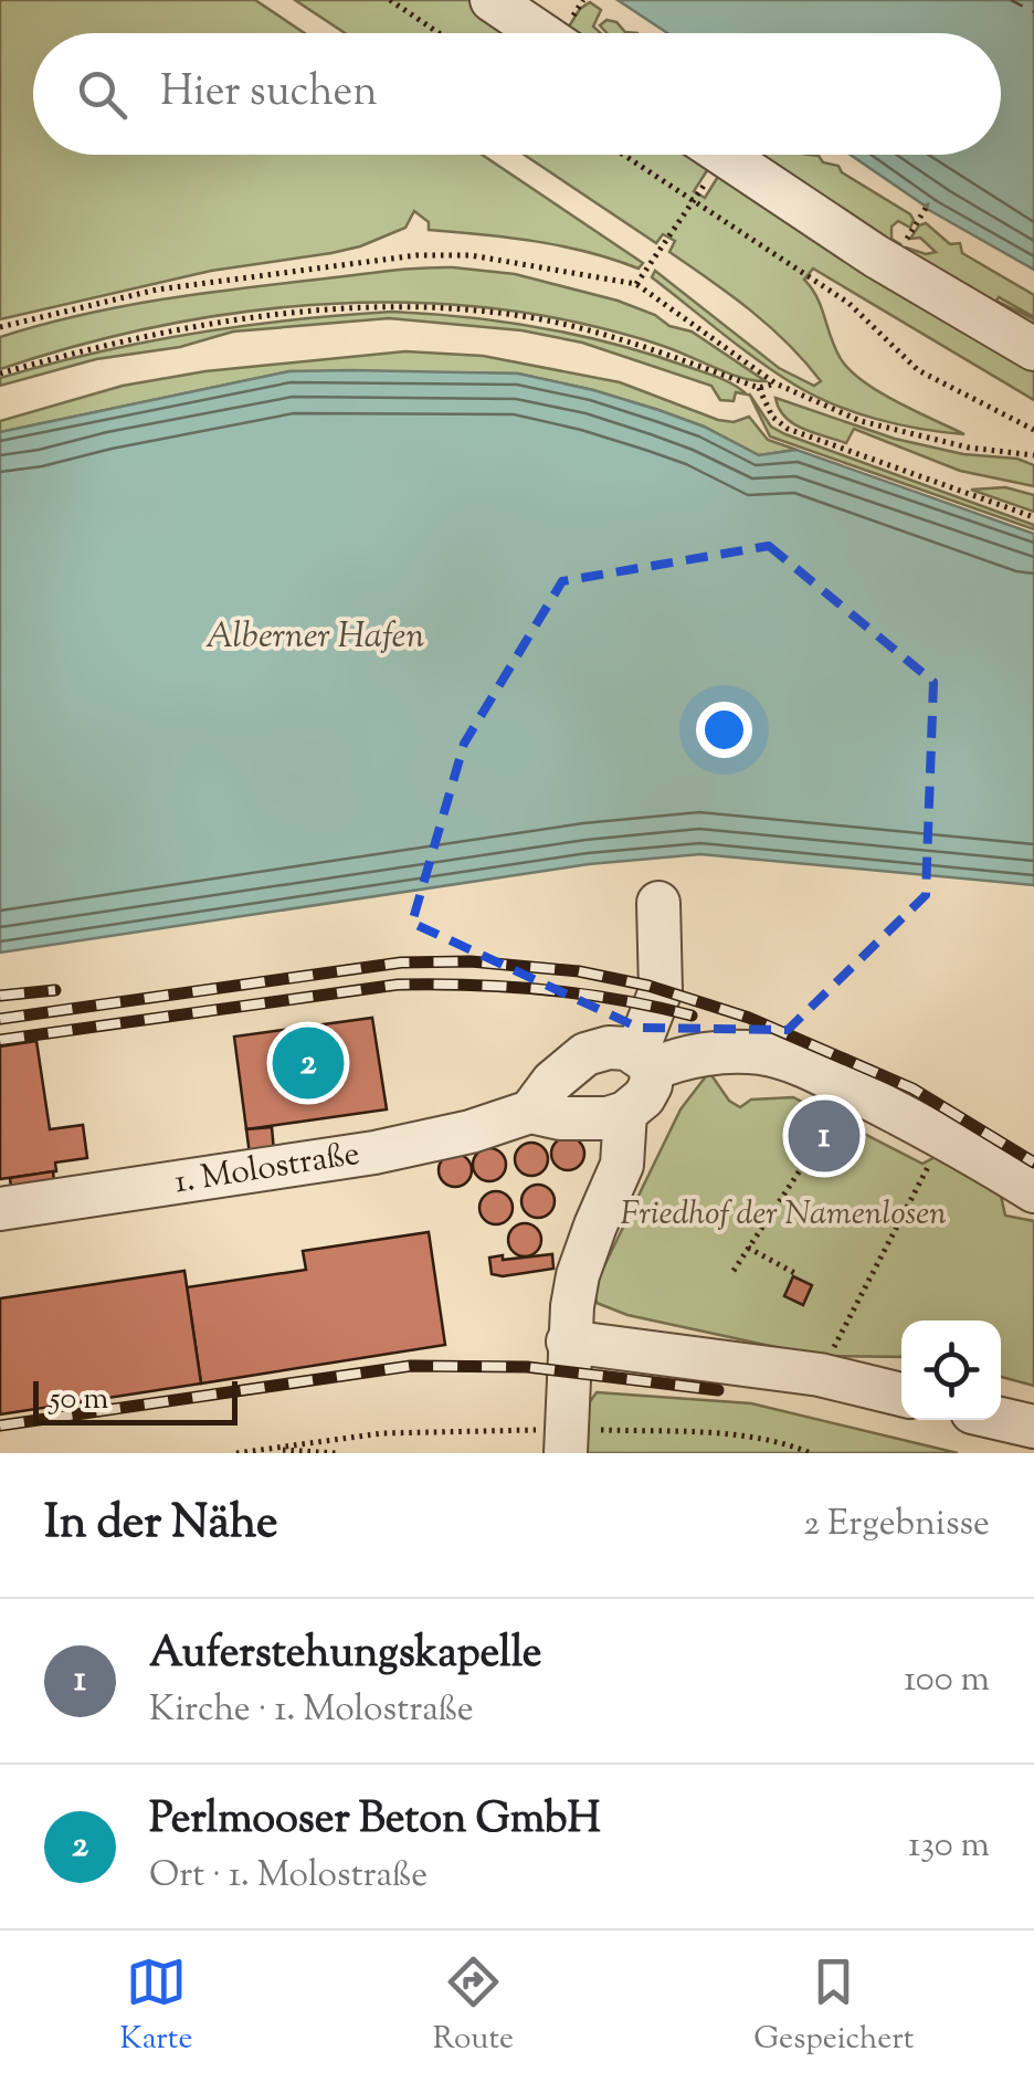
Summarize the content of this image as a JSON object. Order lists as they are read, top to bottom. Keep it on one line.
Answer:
{"streets":{"street":["1. Molostraße"]},"water":["Alberner Hafen"],"parks":["Friedhof der Namenlosen"],"scale_bar":"50 m","page":{"search":"Hier suchen","pins":["2","1"],"scale":"50 m","heading":["In der Nähe","2 Ergebnisse"],"list":[{"mark":"1","name":"Auferstehungskapelle","note":"Kirche · 1. Molostraße","value":"100 m"},{"mark":"2","name":"Perlmooser Beton GmbH","note":"Ort · 1. Molostraße","value":"130 m"}],"nav":["Karte","Route","Gespeichert"]}}
